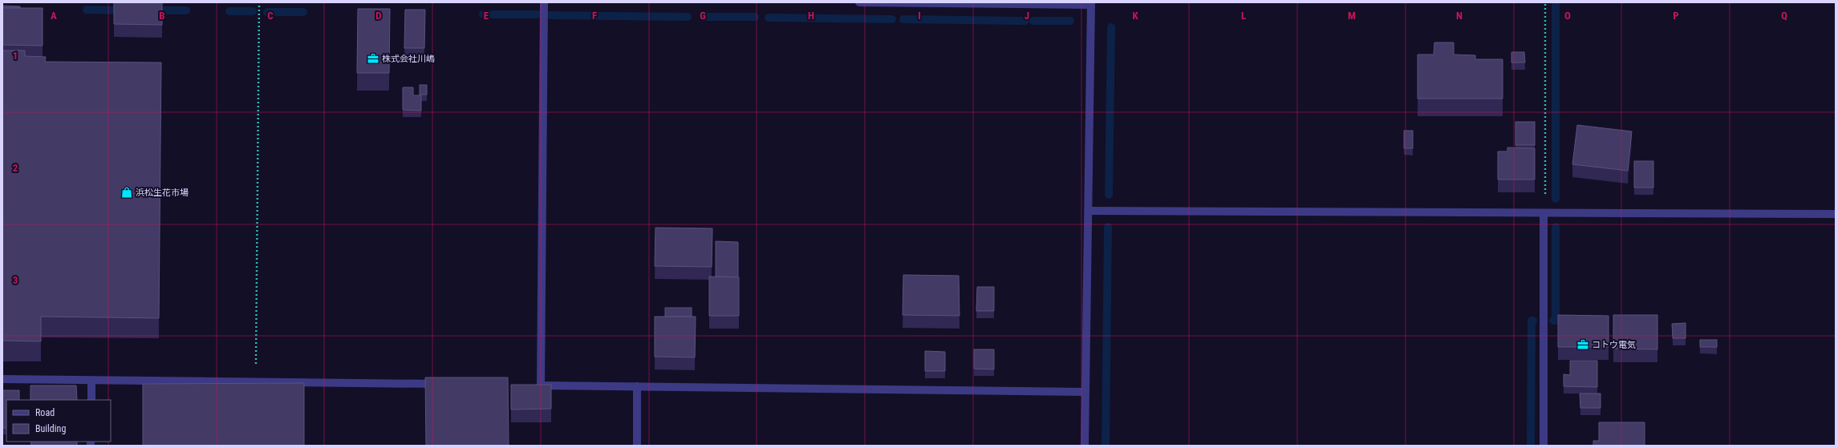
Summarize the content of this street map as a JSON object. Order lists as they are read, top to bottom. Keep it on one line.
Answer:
{"places":{"office":["株式会社川嶋","コトウ電気"],"shop":["浜松生花市場"]},"legend":["Road","Building"],"grid":{"columns":["A","B","C","D","E","F","G","H","I","J","K","L","M","N","O","P","Q"],"rows":["1","2","3"]}}
